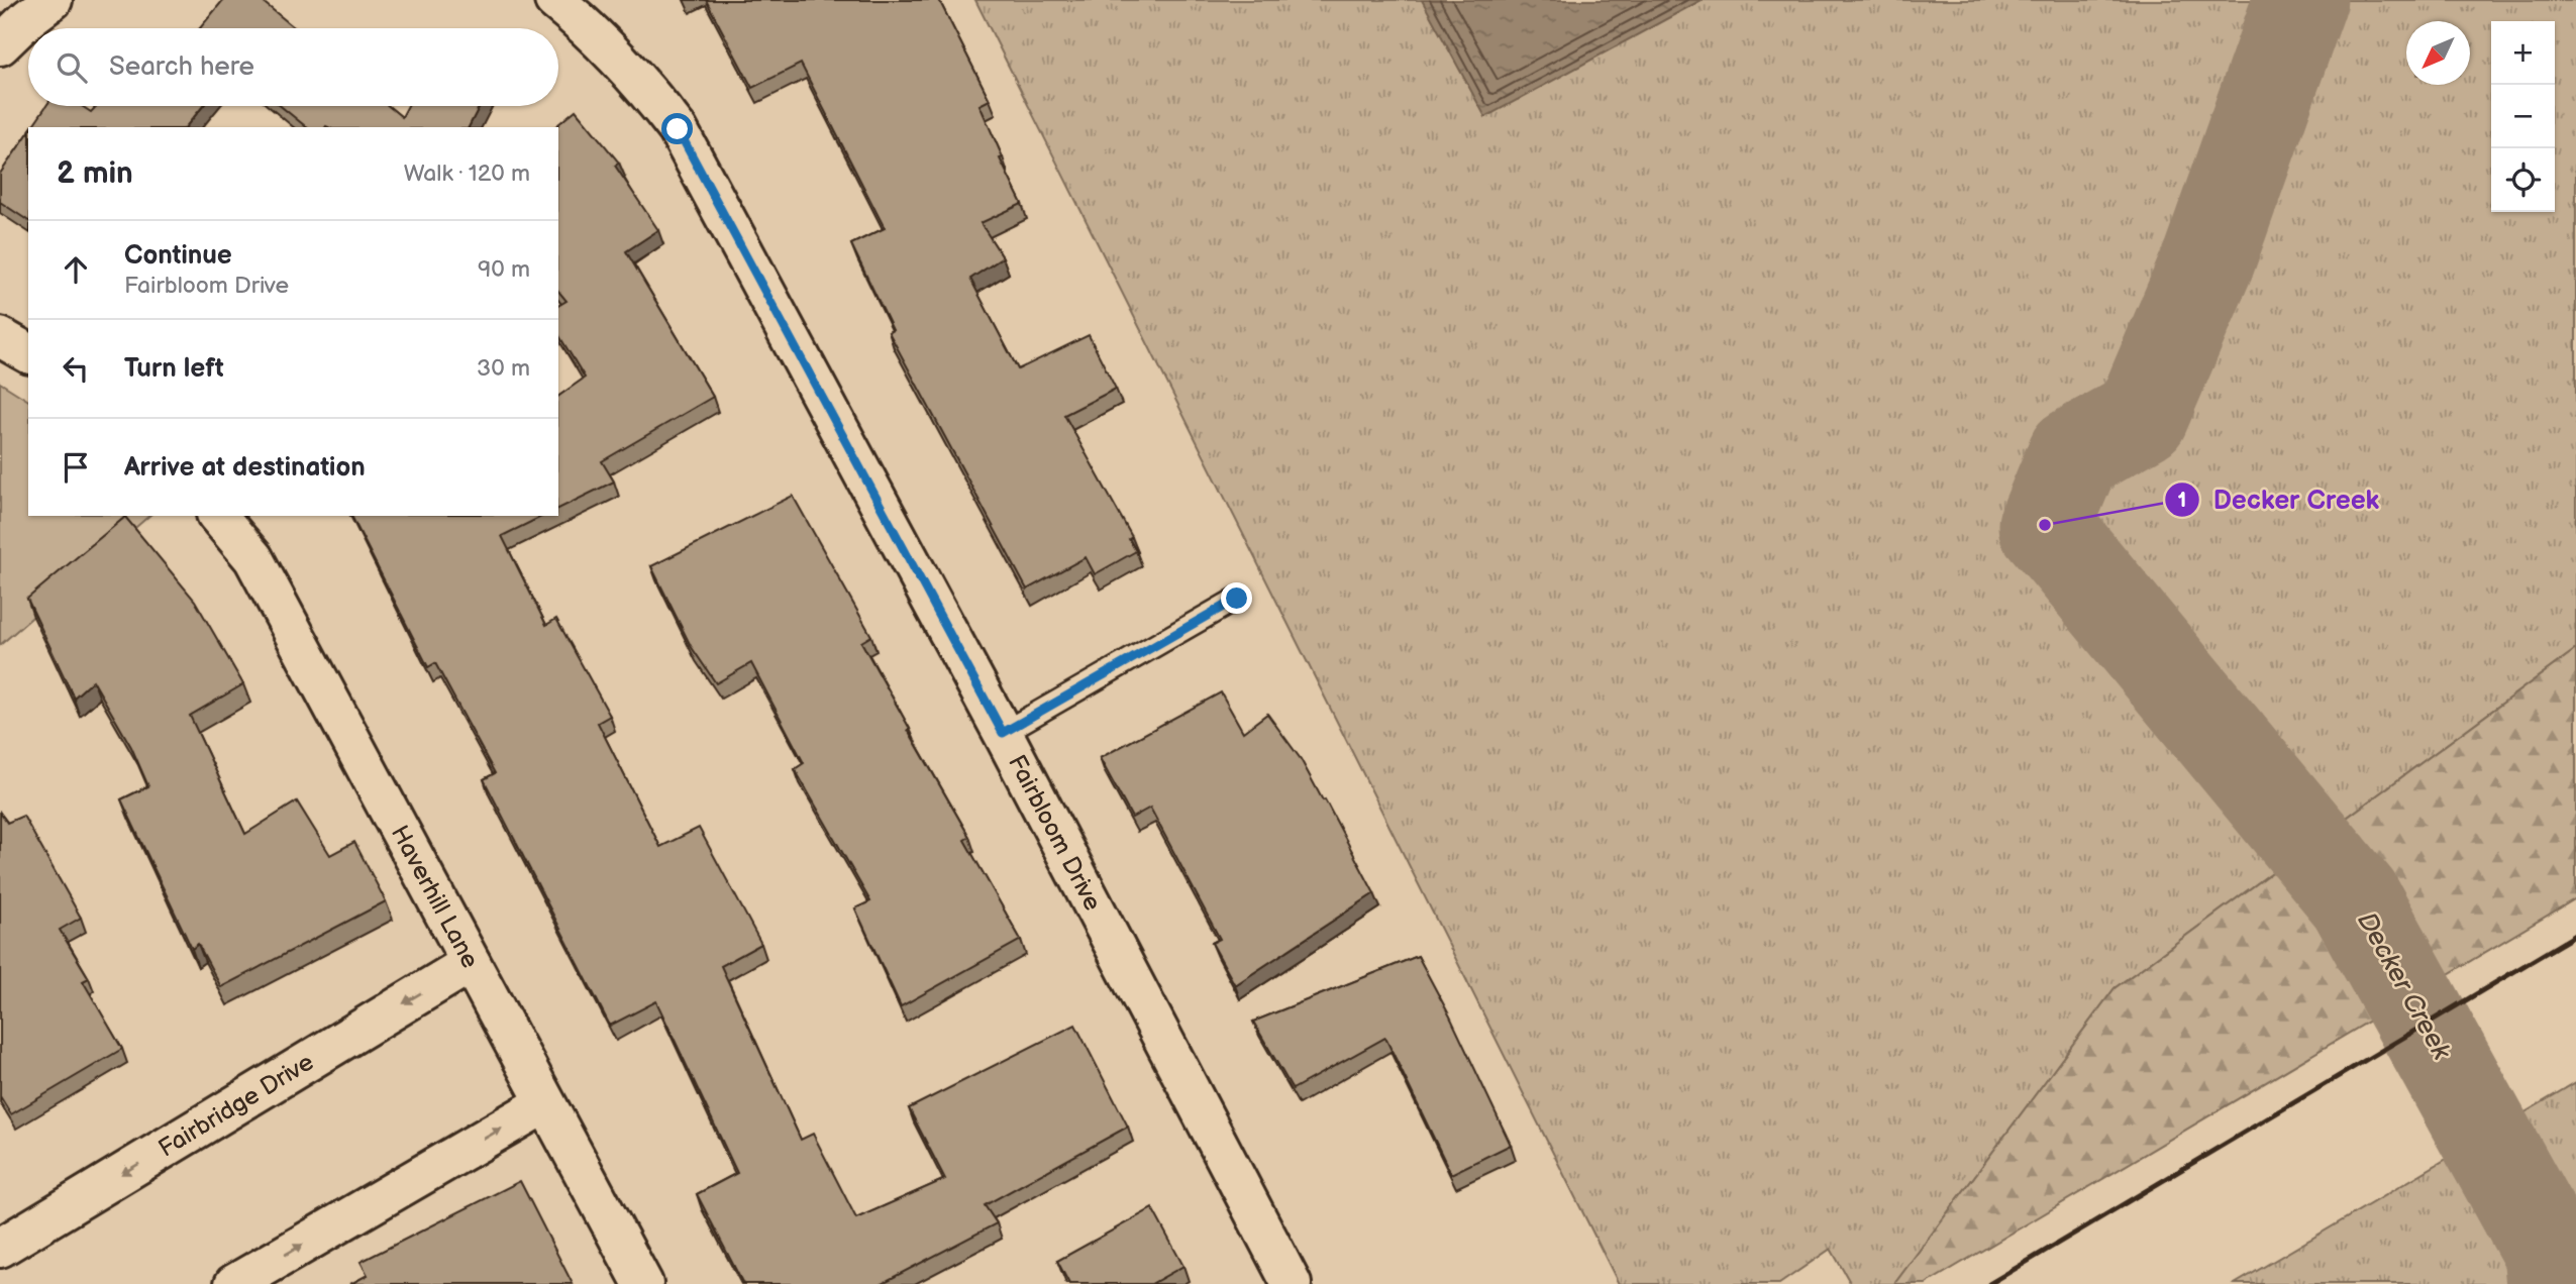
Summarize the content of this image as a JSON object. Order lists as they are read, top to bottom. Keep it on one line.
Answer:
{"streets":{"street":["Fairbloom Drive","Haverhill Lane","Fairbridge Drive"]},"crossings":[["Haverhill Lane","Fairbridge Drive"]],"water":["Decker Creek"],"places":["Decker Creek"],"north":"bottom left","page":{"map_buttons":["+","−"],"search":"Search here","heading":["2 min","Walk · 120 m"],"list":[["Continue","Fairbloom Drive","90 m"],["Turn left","30 m"],"Arrive at destination"]}}
